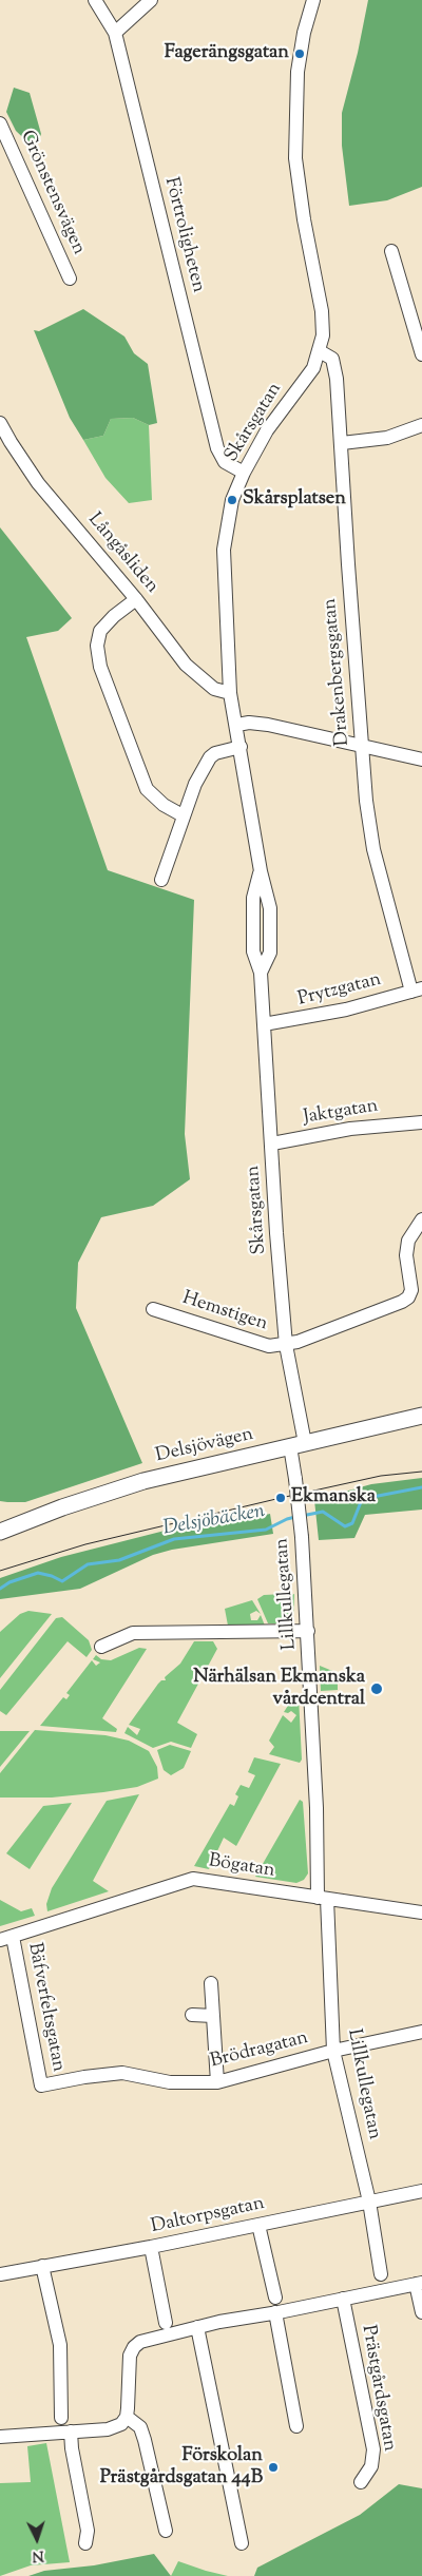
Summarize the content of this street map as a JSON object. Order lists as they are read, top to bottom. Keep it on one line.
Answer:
{"streets":{"street":["Grönstensvägen","Förtroligheten","Skårsgatan","Långåsliden","Drakenbergsgatan","Prytzgatan","Jaktgatan","Hemstigen","Delsjövägen","Lillkullegatan","Bögatan","Bäfverfeltsgatan","Brödragatan","Daltorpsgatan","Prästgårdsgatan"]},"crossings":[["Förtroligheten","Skårsgatan"],["Skårsgatan","Långåsliden"],["Skårsgatan","Drakenbergsgatan"],["Skårsgatan","Prytzgatan"],["Skårsgatan","Jaktgatan"],["Skårsgatan","Hemstigen"],["Skårsgatan","Delsjövägen"],["Skårsgatan","Lillkullegatan"],["Drakenbergsgatan","Prytzgatan"],["Delsjövägen","Lillkullegatan"],["Lillkullegatan","Bögatan"],["Lillkullegatan","Brödragatan"],["Lillkullegatan","Daltorpsgatan"],["Bögatan","Bäfverfeltsgatan"],["Bäfverfeltsgatan","Brödragatan"]],"water":["Delsjöbäcken"],"places":["Fagerängsgatan","Skårsplatsen","Ekmanska","Närhälsan Ekmanska vårdcentral","Förskolan Prästgårdsgatan 44B"],"north":"bottom"}
